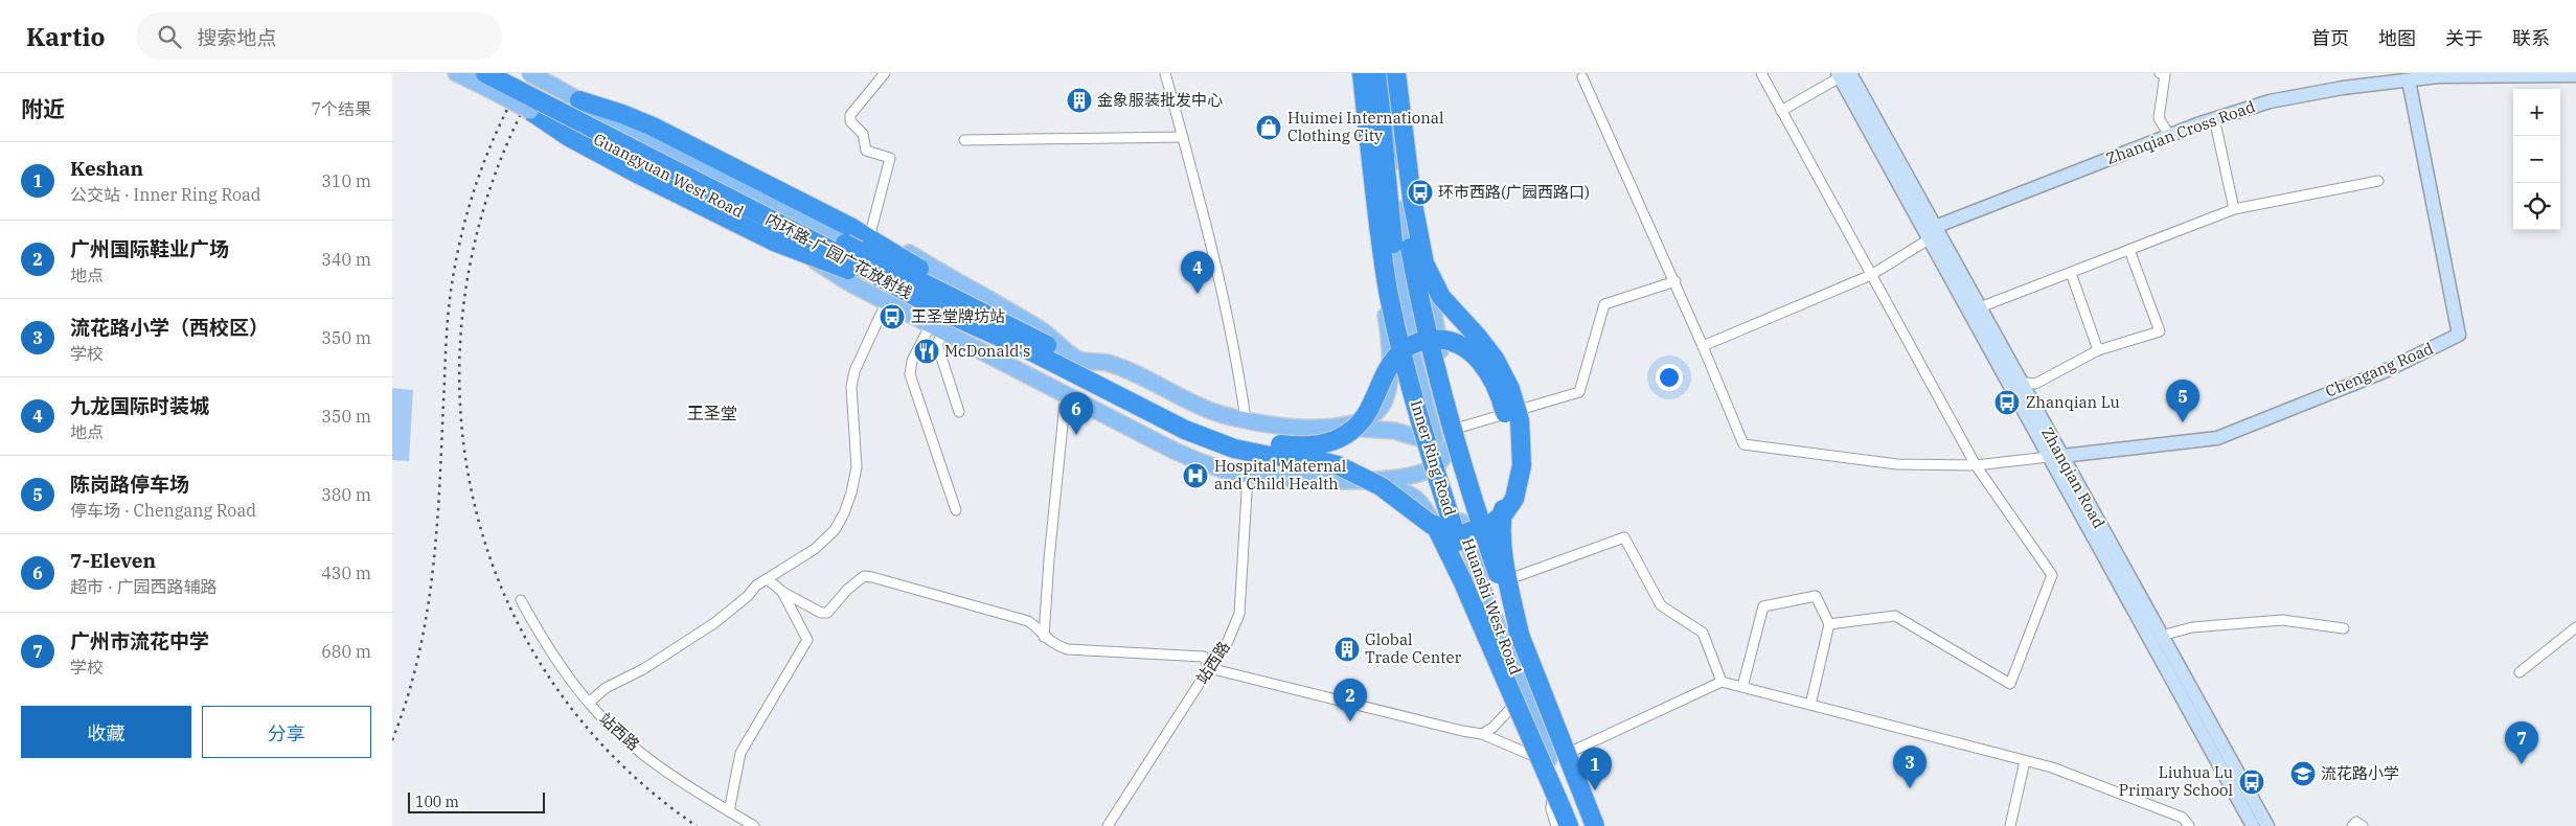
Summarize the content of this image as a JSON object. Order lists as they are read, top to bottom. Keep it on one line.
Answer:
{"streets":{"highway":["内环路-广园广花放射线","Inner Ring Road"],"main road":["Guangyuan West Road","Huanshi West Road"],"street":["Zhanqian Cross Road","Chengang Road","Zhanqian Road","站西路"]},"crossings":[["Zhanqian Cross Road","Chengang Road"],["Zhanqian Cross Road","Zhanqian Road"],["Guangyuan West Road","内环路-广园广花放射线"],["内环路-广园广花放射线","Inner Ring Road"],["Chengang Road","Zhanqian Road"],["Inner Ring Road","Huanshi West Road"]],"districts":["王圣堂"],"places":{"building":["金象服装批发中心","Global Trade Center"],"shop":["Huimei International Clothing City"],"bus stop":["环市西路(广园西路口)","王圣堂牌坊站","Zhanqian Lu","Liuhua Lu Primary School"],"restaurant":["McDonald's"],"hospital":["Hospital Maternal and Child Health"],"school or university":["流花路小学"]},"scale_bar":"100 m","page":{"header":"Kartio","search":"搜索地点","nav":["首页","地图","关于","联系"],"heading":["附近","7个结果"],"map_buttons":["+","−"],"list":[{"mark":"1","name":"Keshan","note":"公交站 · Inner Ring Road","value":"310 m"},{"mark":"2","name":"广州国际鞋业广场","note":"地点","value":"340 m"},{"mark":"3","name":"流花路小学（西校区）","note":"学校","value":"350 m"},{"mark":"4","name":"九龙国际时装城","note":"地点","value":"350 m"},{"mark":"5","name":"陈岗路停车场","note":"停车场 · Chengang Road","value":"380 m"},{"mark":"6","name":"7-Eleven","note":"超市 · 广园西路辅路","value":"430 m"},{"mark":"7","name":"广州市流花中学","note":"学校","value":"680 m"}],"pins":["4","5","6","2","7","3","1"],"buttons":["收藏","分享"],"scale":"100 m"}}
